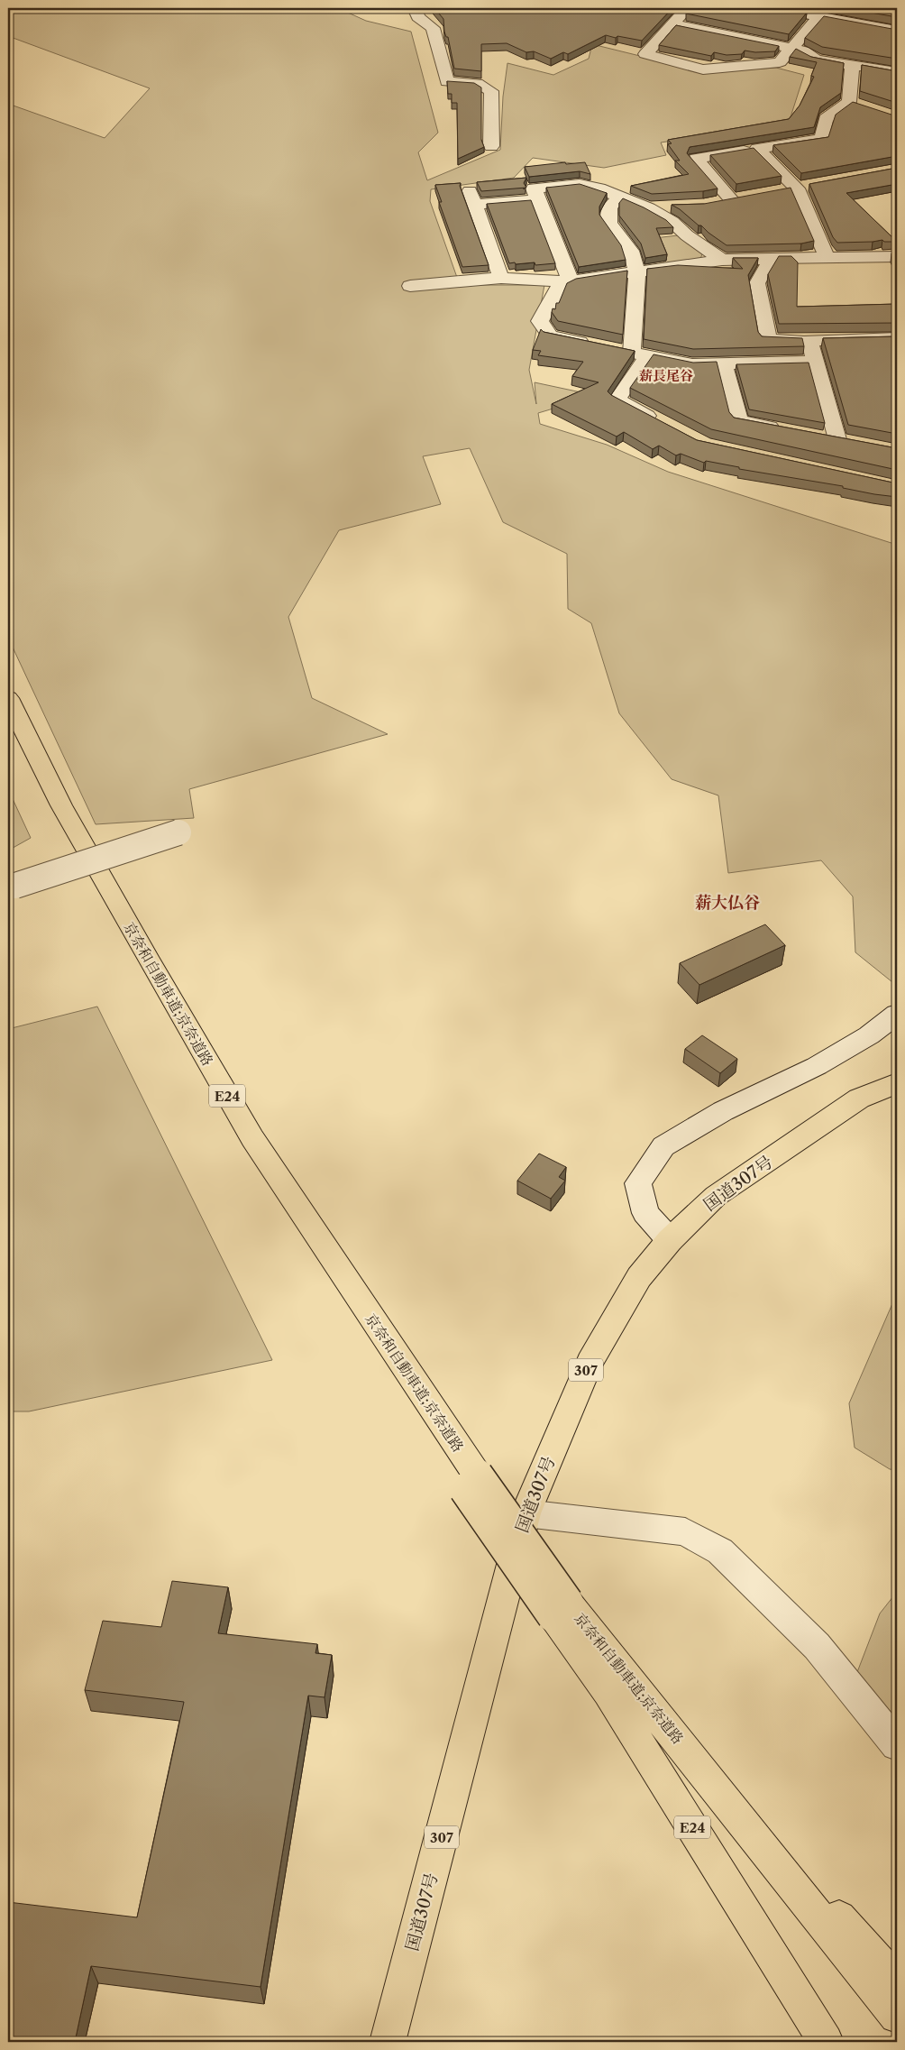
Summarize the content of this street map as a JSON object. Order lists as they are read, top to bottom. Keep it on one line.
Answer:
{"streets":{"highway":["京奈和自動車道;京奈道路","E24","国道307号","307"]},"districts":["薪長尾谷","薪大仏谷"]}
